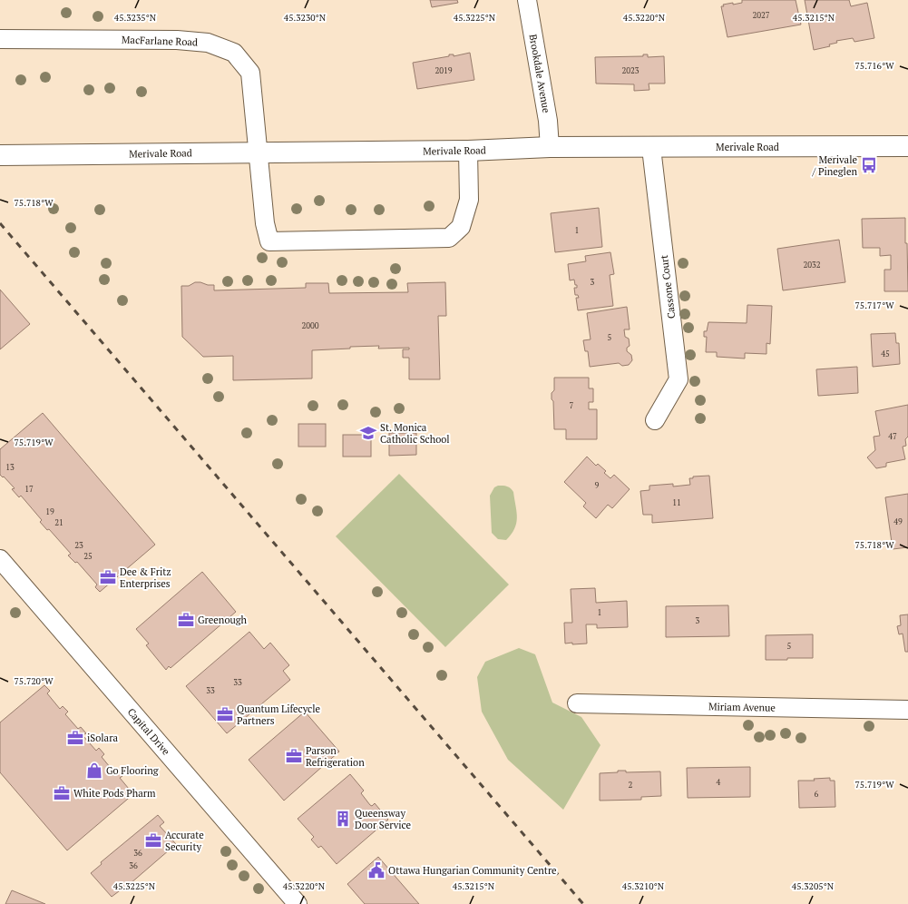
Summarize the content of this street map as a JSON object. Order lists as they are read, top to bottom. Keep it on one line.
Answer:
{"streets":{"main road":["Merivale Road"],"street":["MacFarlane Road","Brookdale Avenue","Cassone Court","Miriam Avenue","Capital Drive"]},"crossings":[["MacFarlane Road","Merivale Road"],["Brookdale Avenue","Merivale Road"],["Merivale Road","Cassone Court"]],"places":{"bus stop":["Merivale / Pineglen"],"school or university":["St. Monica Catholic School"],"office":["Dee & Fritz Enterprises","Greenough","Quantum Lifecycle Partners","iSolara","Parson Refrigeration","White Pods Pharm","Accurate Security"],"shop":["Go Flooring"],"building":["Queensway Door Service"],"public building":["Ottawa Hungarian Community Centre"]},"house_numbers":["2027","2019","2023","1","2032","3","2000","5","45","7","47","13","9","17","11","19","49","21","23","25","1","3","5","33","33","4","2","6","36","36"],"coordinates":["45.3235°N","45.3225°N","45.3220°N","45.3215°N","45.3230°N","75.716°W","75.718°W","75.717°W","75.719°W","75.720°W","45.3210°N","45.3205°N"]}
